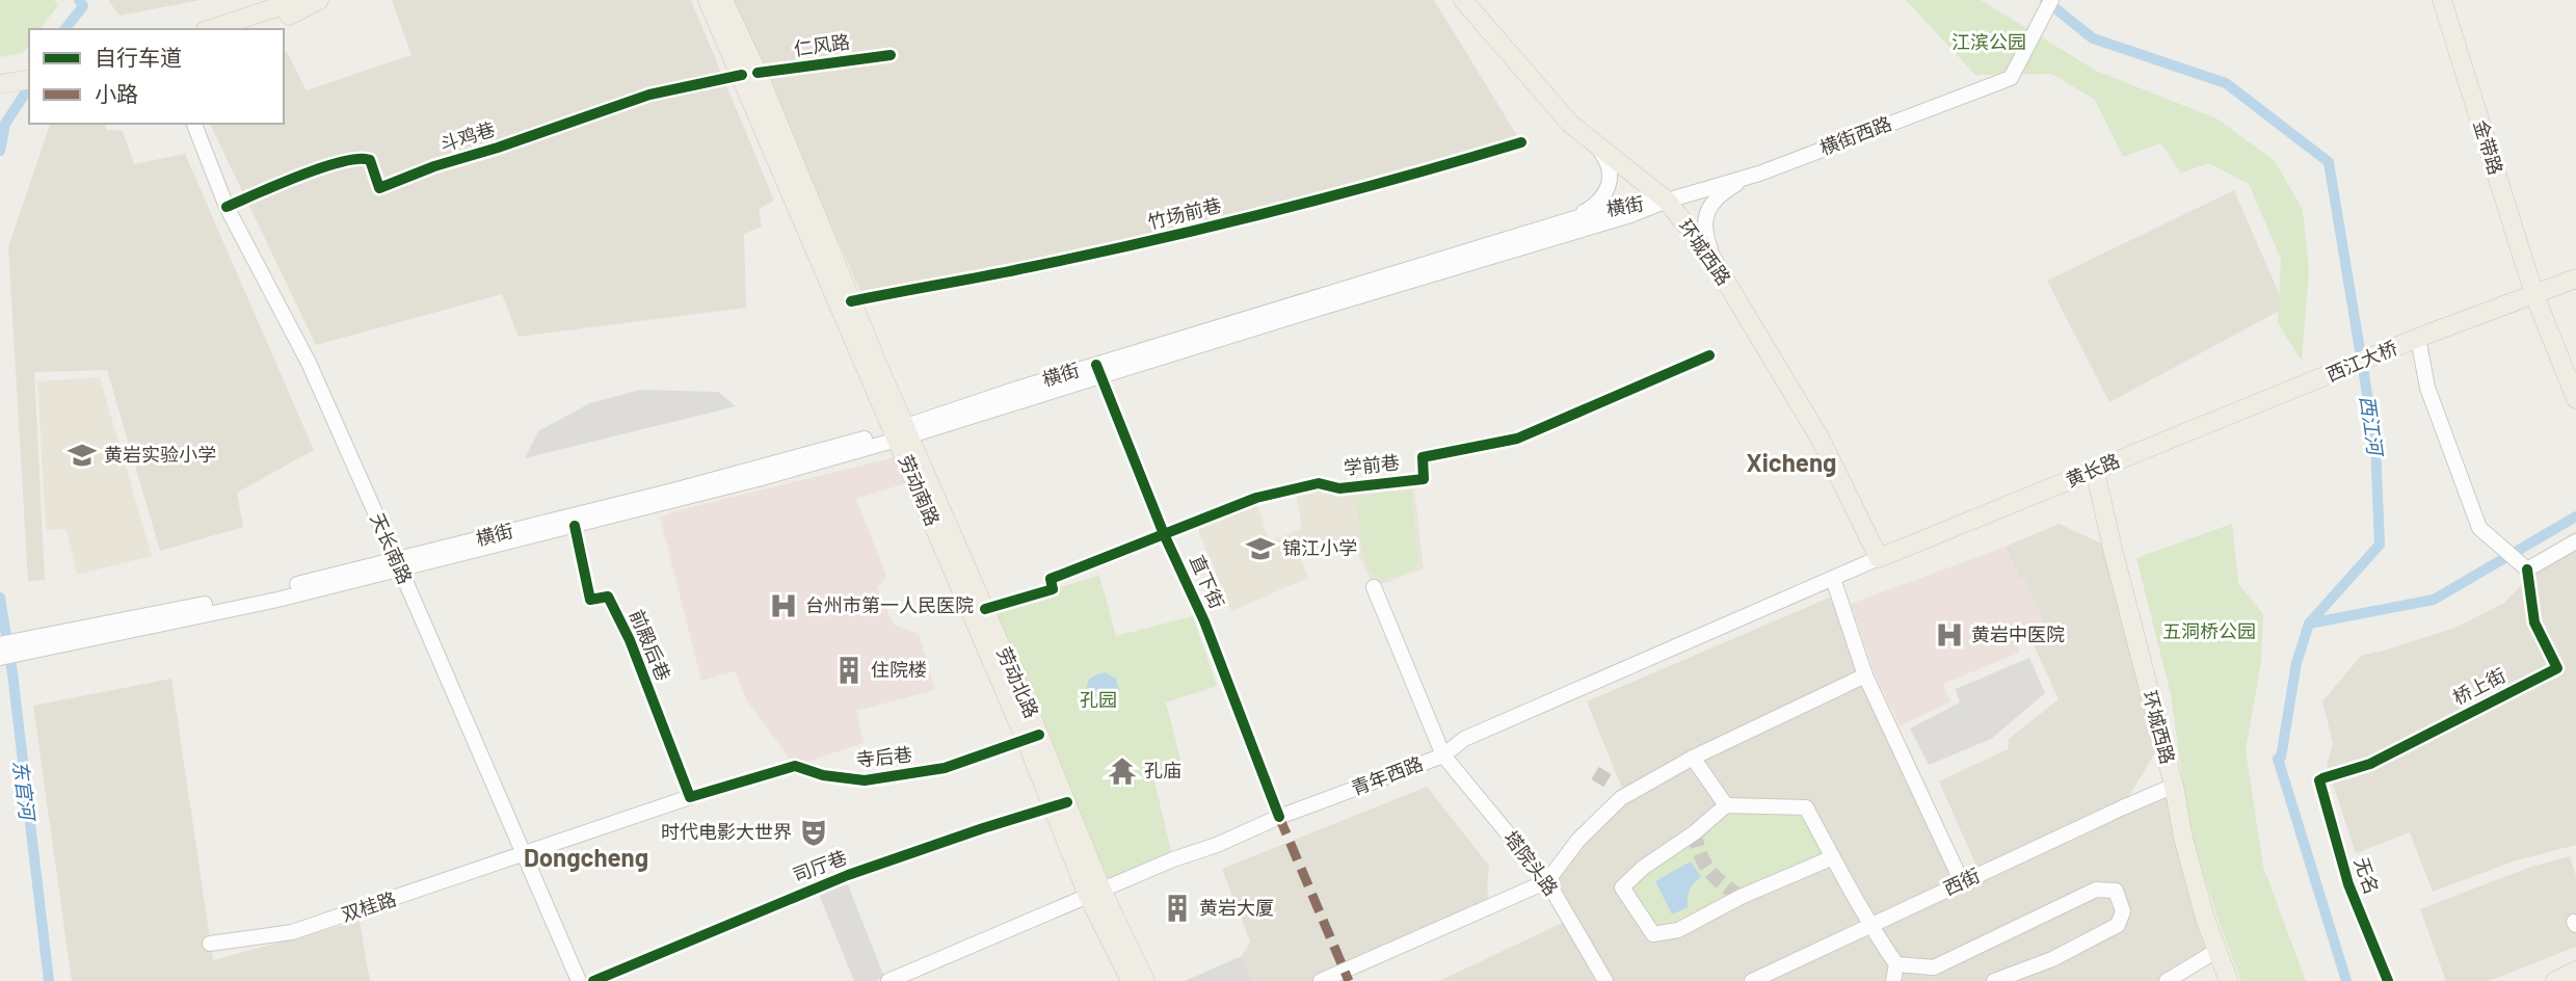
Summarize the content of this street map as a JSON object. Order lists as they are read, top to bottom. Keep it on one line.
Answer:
{"streets":{"main road":["金带路","环城西路","西江大桥","黄长路","劳动北路"],"street":["横街西路","横街","天长南路","青年西路","塔院头路","西街","双桂路"],"cycle path":["仁风路","斗鸡巷","竹场前巷","学前巷","直下街","前殿后巷","桥上街","司厅巷","无名"]},"crossings":[["横街西路","横街"],["横街西路","环城西路"],["横街","环城西路"],["横街","天长南路"],["横街","劳动北路"],["环城西路","黄长路"],["环城西路","青年西路"],["环城西路","西街"],["西江大桥","黄长路"],["黄长路","青年西路"],["天长南路","双桂路"],["劳动北路","青年西路"],["青年西路","塔院头路"]],"districts":["Xicheng","Dongcheng"],"water":["西江河","东官河"],"parks":["江滨公园","五洞桥公园","孔园"],"places":{"school or university":["黄岩实验小学","锦江小学"],"hospital":["台州市第一人民医院","黄岩中医院"],"building":["住院楼","黄岩大厦"],"temple":["孔庙"],"theatre":["时代电影大世界"]},"legend":["自行车道","小路"]}
